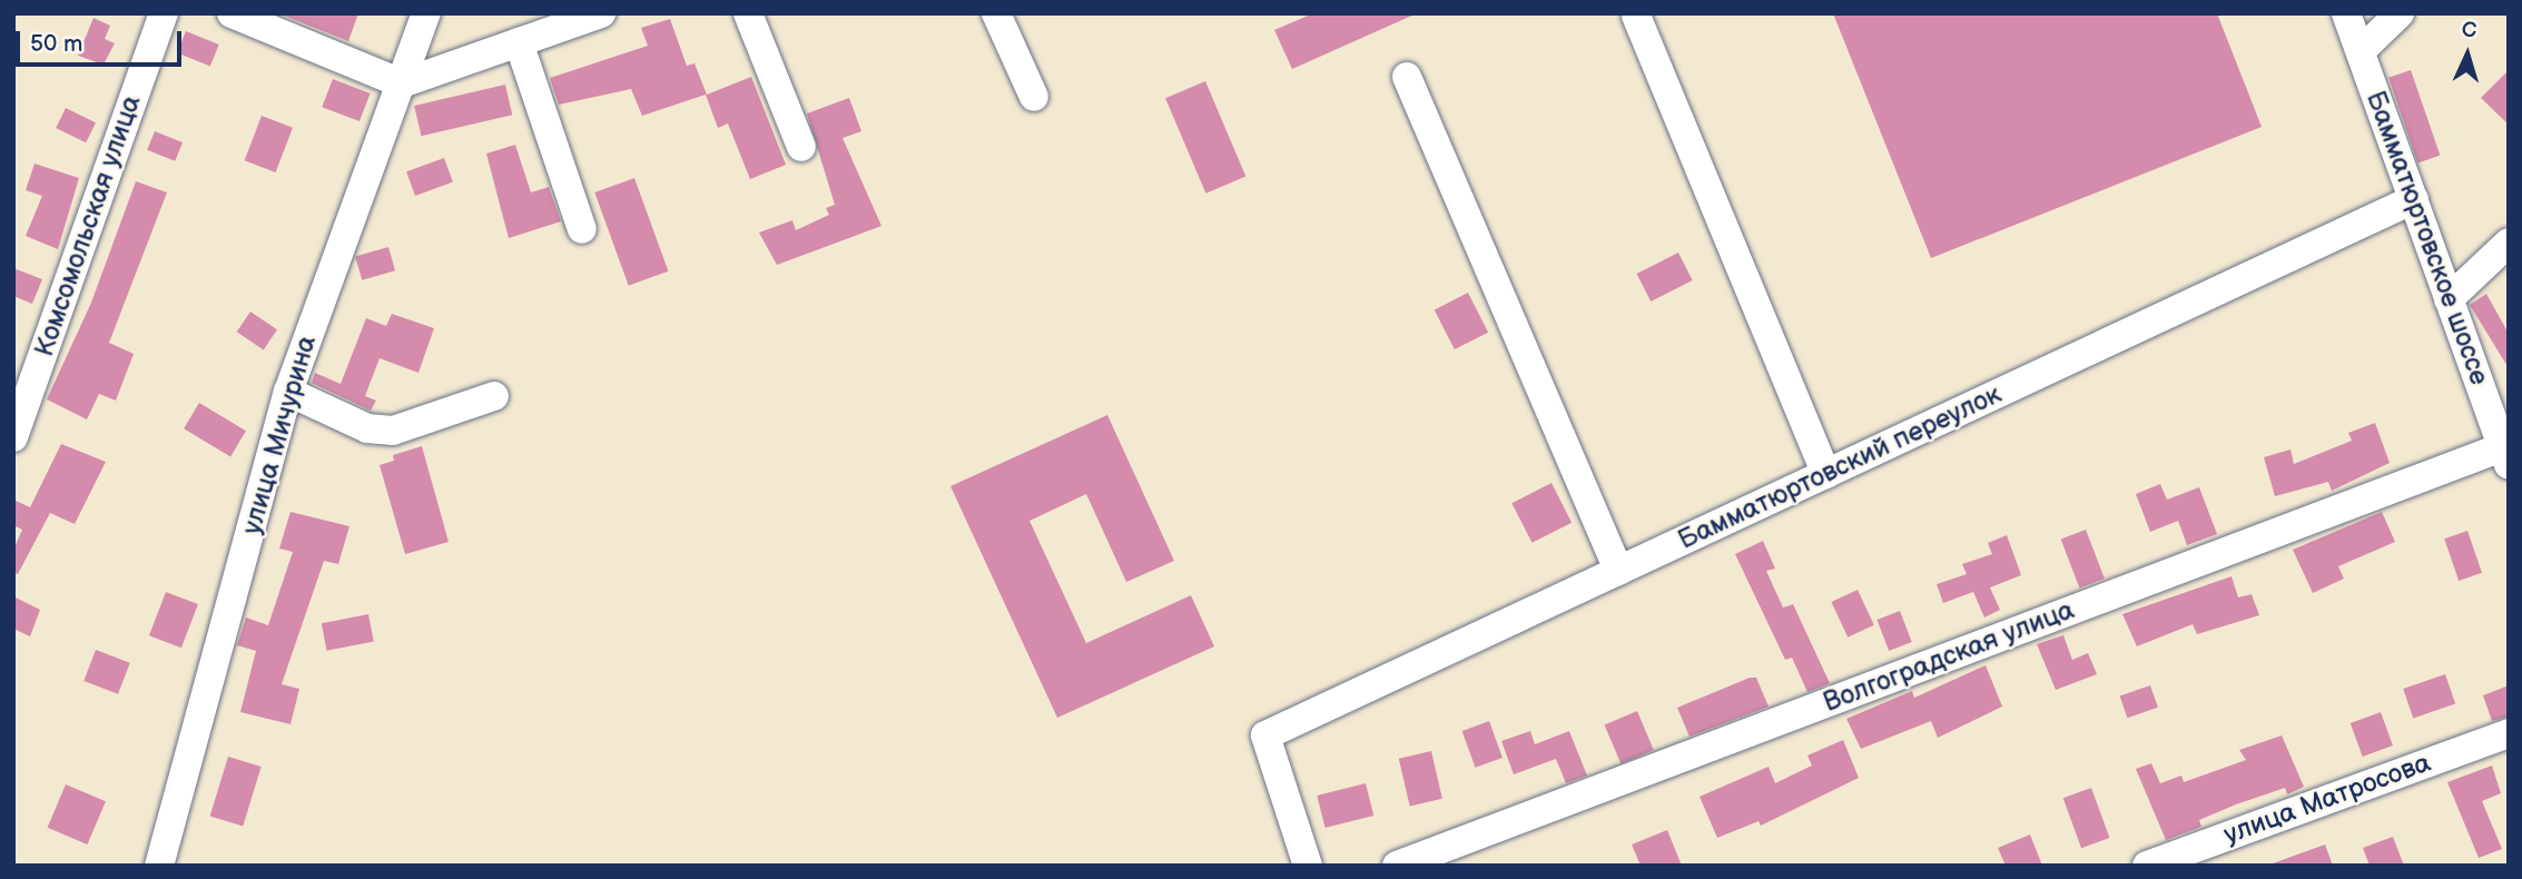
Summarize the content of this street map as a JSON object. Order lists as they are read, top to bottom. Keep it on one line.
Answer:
{"streets":{"street":["Комсомольская улица","Бамматюртовское шоссе","улица Мичурина","Бамматюртовский переулок","Волгоградская улица","улица Матросова"]},"crossings":[["Бамматюртовское шоссе","Бамматюртовский переулок"],["Бамматюртовское шоссе","Волгоградская улица"]],"scale_bar":"50 m","north":"top"}
